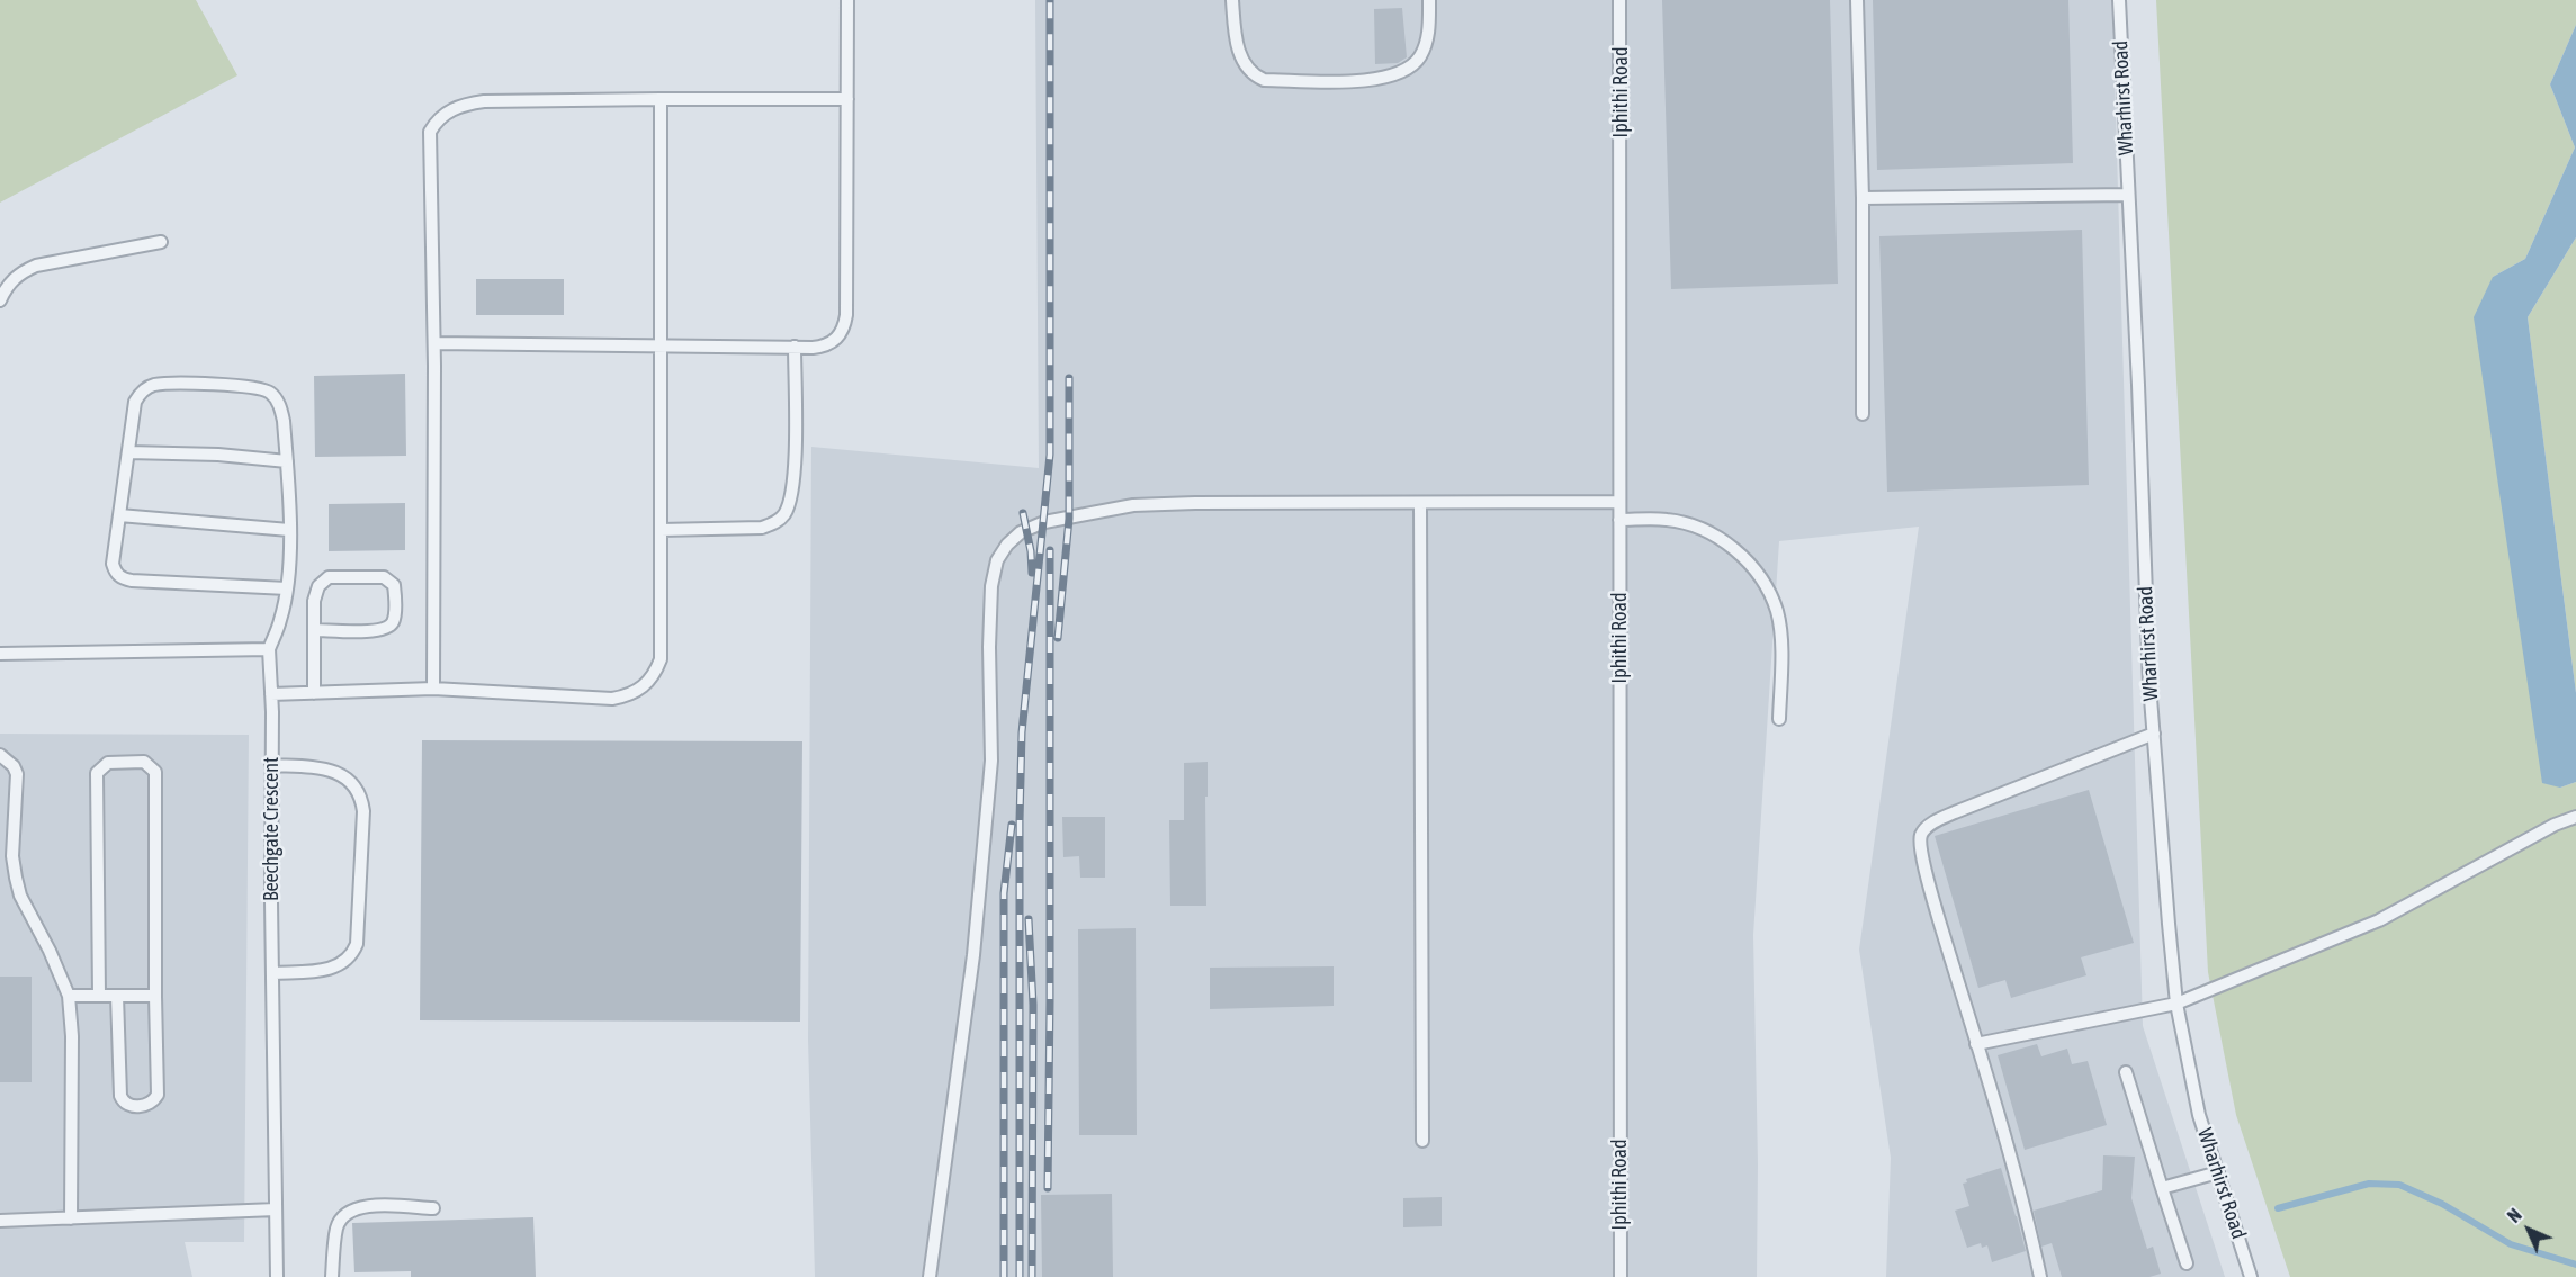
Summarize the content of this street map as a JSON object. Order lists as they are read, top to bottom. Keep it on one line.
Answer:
{"streets":{"lane":["Iphithi Road","Wharhirst Road","Beechgate Crescent"]},"north":"top left"}
